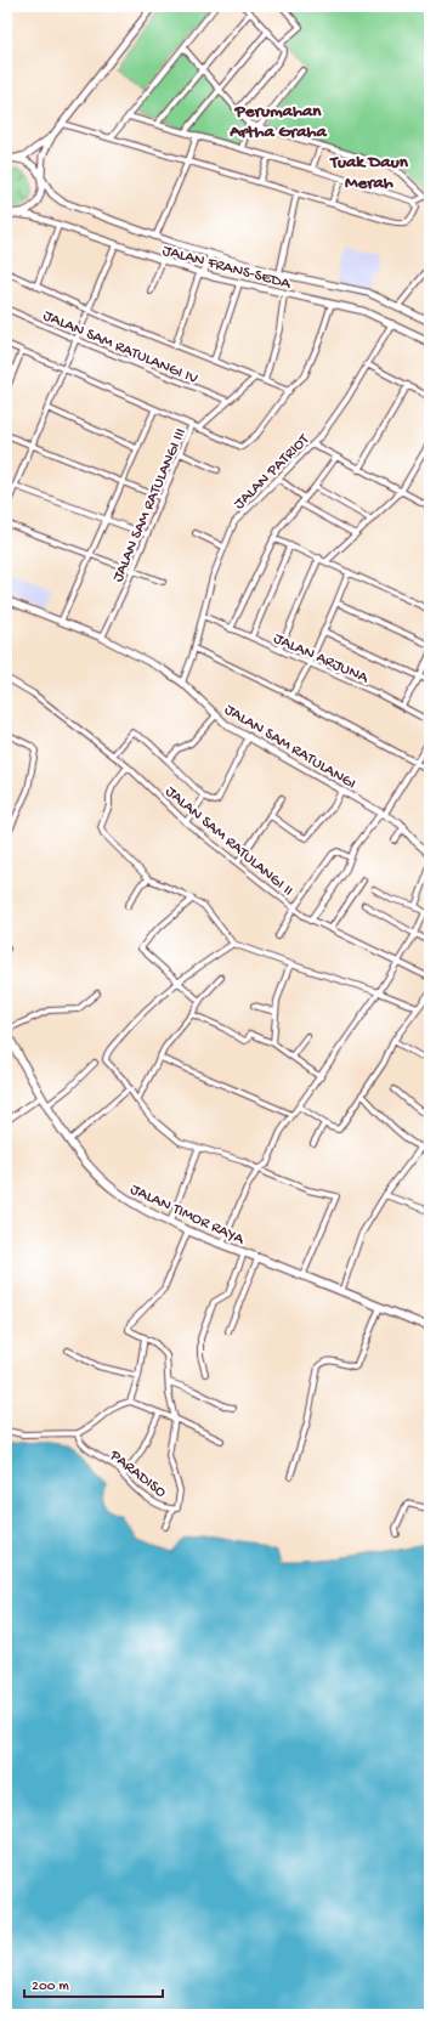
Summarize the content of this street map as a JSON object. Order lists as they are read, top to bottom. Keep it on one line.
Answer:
{"streets":{"highway":["JALAN TIMOR RAYA"],"main road":["JALAN FRANS-SEDA","JALAN SAM RATULANGI"],"street":["JALAN SAM RATULANGI IV","JALAN PATRIOT","JALAN SAM RATULANGI III","JALAN ARJUNA","JALAN SAM RATULANGI II","PARADISO"]},"crossings":[["JALAN FRANS-SEDA","JALAN PATRIOT"],["JALAN FRANS-SEDA","JALAN SAM RATULANGI III"],["JALAN PATRIOT","JALAN ARJUNA"],["JALAN PATRIOT","JALAN SAM RATULANGI"],["JALAN SAM RATULANGI III","JALAN SAM RATULANGI"]],"districts":["Perumahan Artha Graha","Tuak Daun Merah"],"scale_bar":"200 m"}
